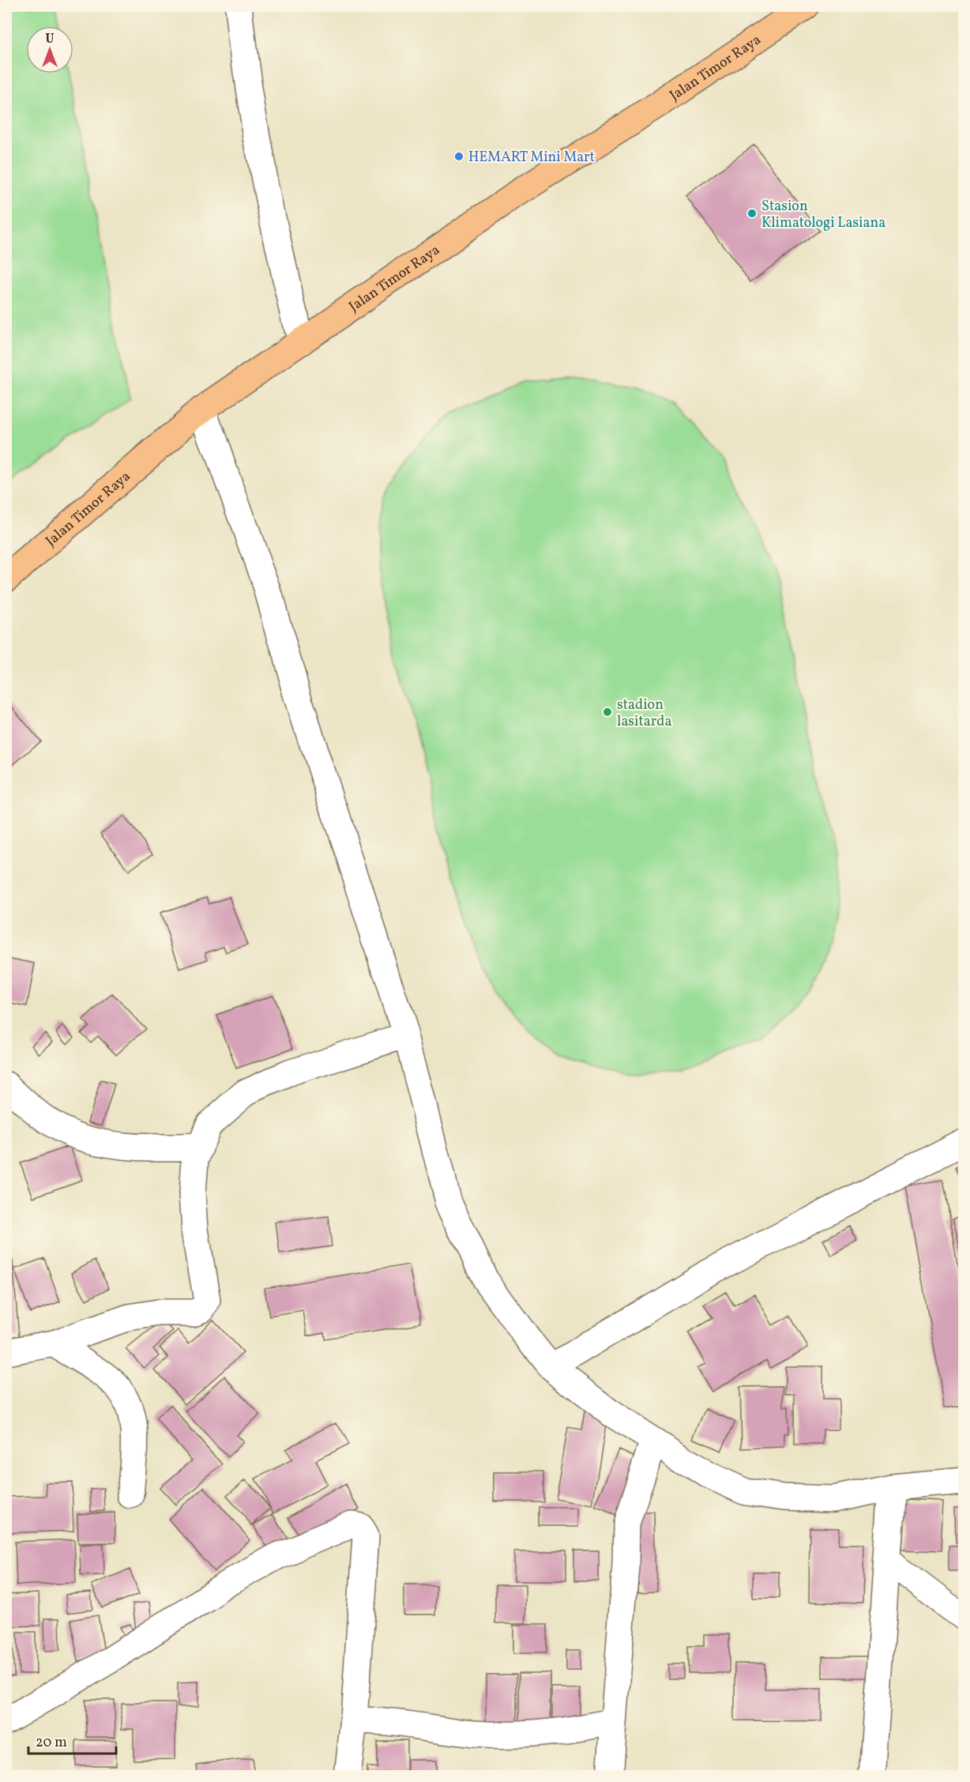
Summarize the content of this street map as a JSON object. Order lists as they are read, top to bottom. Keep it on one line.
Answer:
{"streets":{"highway":["Jalan Timor Raya"]},"places":["HEMART Mini Mart","Stasion Klimatologi Lasiana","stadion lasitarda"],"scale_bar":"20 m","north":"top"}
